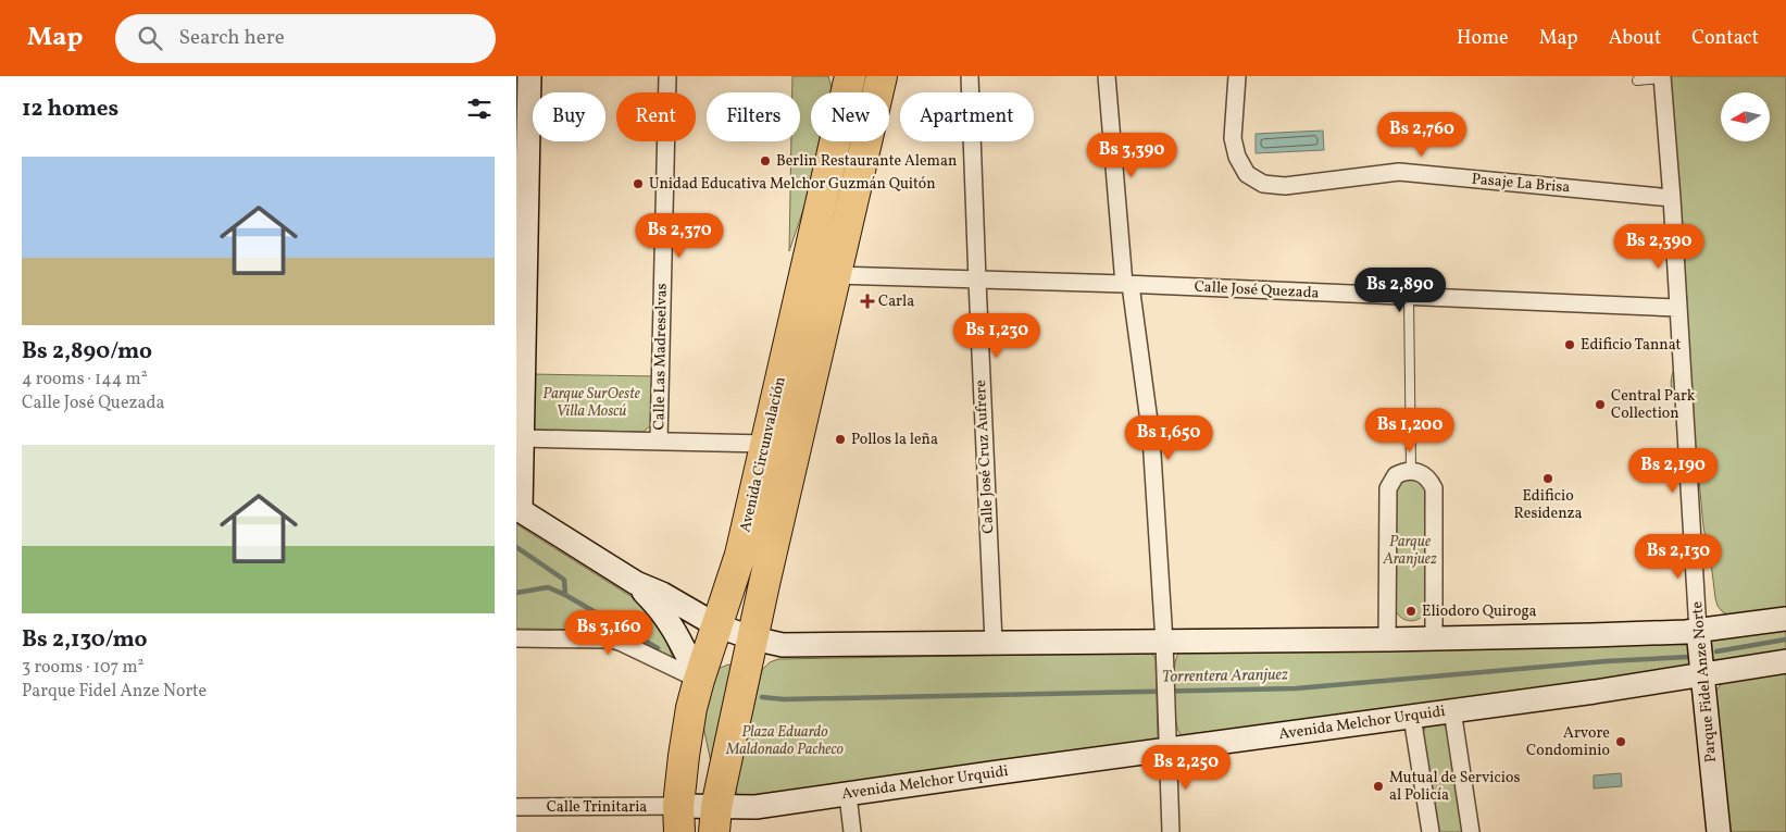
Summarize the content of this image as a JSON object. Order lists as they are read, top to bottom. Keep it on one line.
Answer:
{"streets":{"highway":["Avenida Circunvalación"],"main road":["Parque Fidel Anze Norte","Avenida Melchor Urquidi"],"street":["Pasaje La Brisa","Calle José Quezada","Calle Las Madreselvas","Calle José Cruz Aufrere","Calle Trinitaria"]},"crossings":[["Pasaje La Brisa","Parque Fidel Anze Norte"],["Calle José Quezada","Avenida Circunvalación"],["Calle José Quezada","Calle José Cruz Aufrere"],["Calle José Quezada","Parque Fidel Anze Norte"],["Avenida Circunvalación","Avenida Melchor Urquidi"],["Avenida Circunvalación","Calle Trinitaria"],["Parque Fidel Anze Norte","Avenida Melchor Urquidi"],["Avenida Melchor Urquidi","Calle Trinitaria"]],"water":["Torrentera Aranjuez"],"parks":["Parque SurOeste Villa Moscú","Parque Aranjuez","Plaza Eduardo Maldonado Pacheco"],"places":{"other":["Berlin Restaurante Aleman","Unidad Educativa Melchor Guzmán Quitón","Edificio Tannat","Central Park Collection","Pollos la leña","Edificio Residenza","Eliodoro Quiroga","Arvore Condominio","Mutual de Servicios al Policía"],"health":["Carla"]},"north":"left","page":{"header":"Map","search":"Search here","nav":["Home","Map","About","Contact"],"heading":"12 homes","chip":["Buy","Rent","Filters","New","Apartment"],"price":["Bs 2,760","Bs 3,390","Bs 2,370","Bs 2,390","Bs 2,890","Bs 1,230","Bs 1,200","Bs 1,650","Bs 2,190","Bs 2,130","Bs 3,160","Bs 2,250"],"list":[{"name":"Bs 2,890/mo","note":"4 rooms · 144 m² · Calle José Quezada"},{"name":"Bs 2,130/mo","note":"3 rooms · 107 m² · Parque Fidel Anze Norte"}]}}
